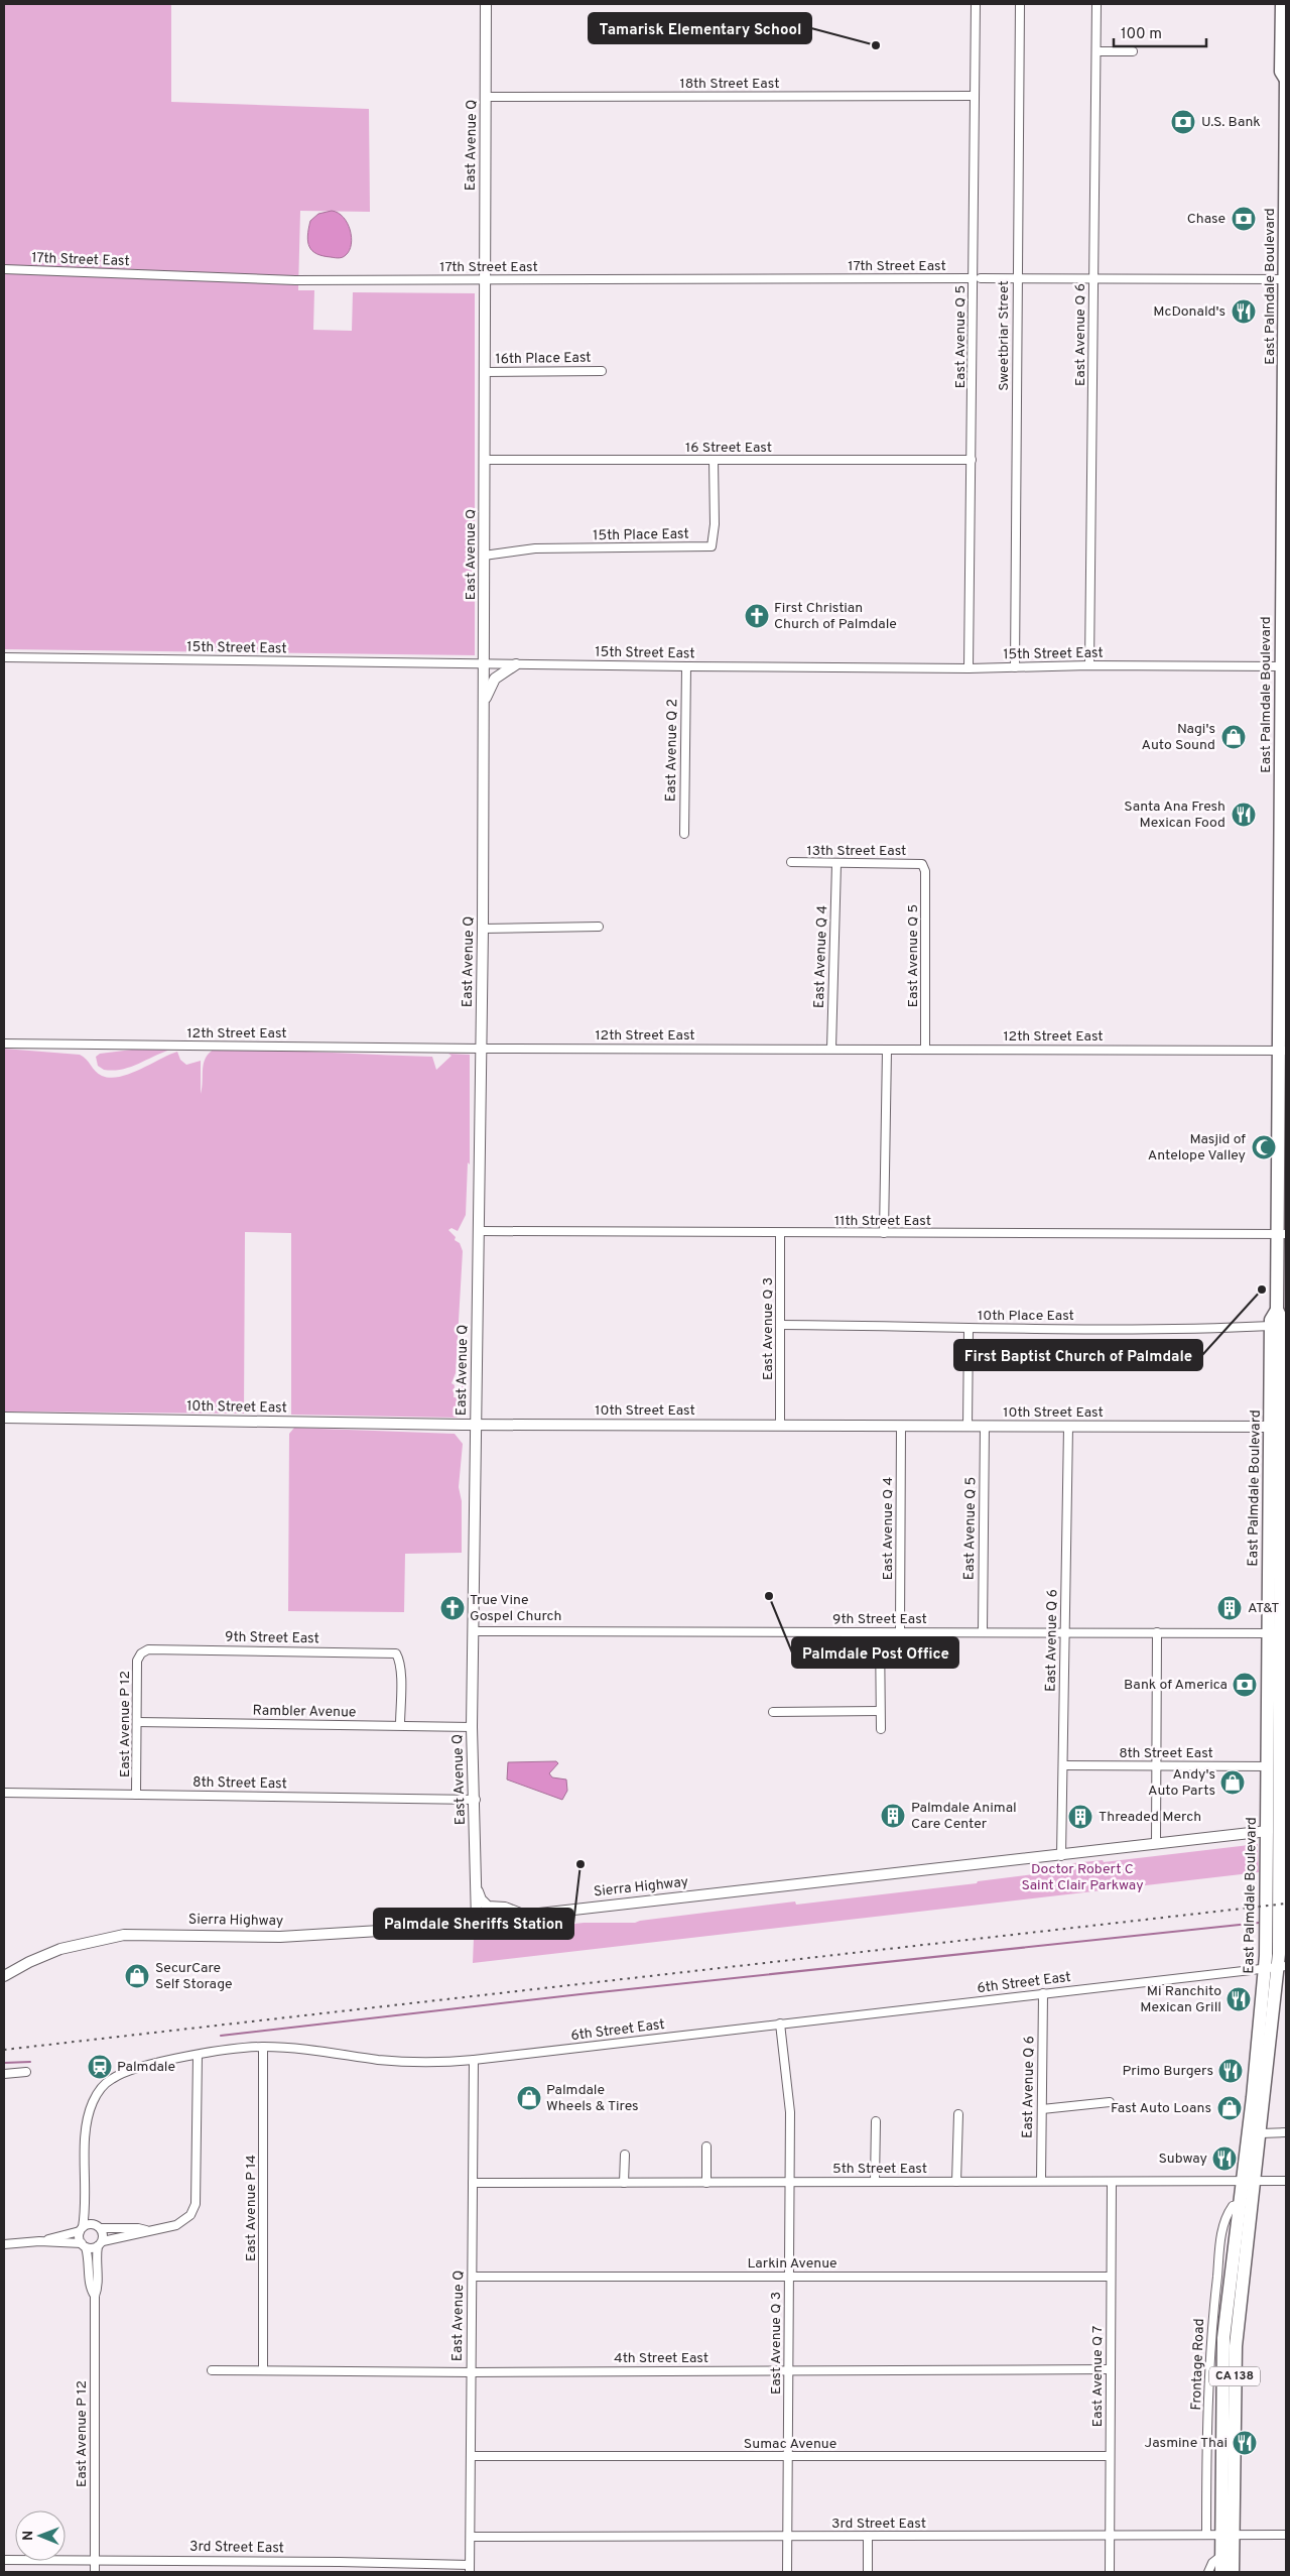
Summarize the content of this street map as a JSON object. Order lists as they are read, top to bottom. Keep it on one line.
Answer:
{"streets":{"highway":["East Palmdale Boulevard","CA 138"],"main road":["East Avenue Q","10th Street East","Sierra Highway"],"street":["18th Street East","17th Street East","East Avenue Q 6","Sweetbriar Street","East Avenue Q 5","16th Place East","16 Street East","15th Place East","15th Street East","East Avenue Q 2","13th Street East","East Avenue Q 4","12th Street East","11th Street East","10th Place East","East Avenue Q 3","9th Street East","Rambler Avenue","East Avenue P 12","8th Street East","6th Street East","5th Street East","East Avenue P 14","Larkin Avenue","4th Street East","Frontage Road","East Avenue Q 7","Sumac Avenue","3rd Street East"]},"crossings":[["18th Street East","East Avenue Q"],["18th Street East","East Avenue Q 5"],["East Avenue Q","17th Street East"],["East Avenue Q","16th Place East"],["East Avenue Q","16 Street East"],["East Avenue Q","15th Place East"],["East Avenue Q","15th Street East"],["East Avenue Q","12th Street East"],["East Avenue Q","11th Street East"],["East Avenue Q","10th Street East"],["East Avenue Q","9th Street East"],["East Avenue Q","Rambler Avenue"],["East Avenue Q","8th Street East"],["East Avenue Q","Sierra Highway"],["East Avenue Q","6th Street East"],["East Avenue Q","5th Street East"],["East Avenue Q","Larkin Avenue"],["East Avenue Q","4th Street East"],["East Avenue Q","Sumac Avenue"],["East Avenue Q","3rd Street East"],["17th Street East","East Palmdale Boulevard"],["17th Street East","East Avenue Q 6"],["17th Street East","Sweetbriar Street"],["17th Street East","East Avenue Q 5"],["East Palmdale Boulevard","15th Street East"],["East Palmdale Boulevard","12th Street East"],["East Palmdale Boulevard","11th Street East"],["East Palmdale Boulevard","10th Place East"],["East Palmdale Boulevard","10th Street East"],["East Palmdale Boulevard","9th Street East"],["East Palmdale Boulevard","8th Street East"],["East Palmdale Boulevard","Sierra Highway"],["East Palmdale Boulevard","6th Street East"],["East Palmdale Boulevard","5th Street East"],["East Palmdale Boulevard","Frontage Road"],["East Palmdale Boulevard","3rd Street East"],["East Avenue Q 6","15th Street East"],["East Avenue Q 6","10th Street East"],["East Avenue Q 6","9th Street East"],["East Avenue Q 6","8th Street East"],["East Avenue Q 6","Sierra Highway"],["East Avenue Q 6","6th Street East"],["East Avenue Q 6","5th Street East"],["Sweetbriar Street","15th Street East"],["East Avenue Q 5","16 Street East"],["East Avenue Q 5","15th Street East"],["East Avenue Q 5","13th Street East"],["East Avenue Q 5","12th Street East"],["East Avenue Q 5","10th Street East"],["East Avenue Q 5","9th Street East"],["16 Street East","15th Place East"],["15th Street East","East Avenue Q 2"],["13th Street East","East Avenue Q 4"],["East Avenue Q 4","12th Street East"],["East Avenue Q 4","10th Street East"],["East Avenue Q 4","9th Street East"],["11th Street East","East Avenue Q 3"],["10th Place East","East Avenue Q 3"],["East Avenue Q 3","10th Street East"],["East Avenue Q 3","6th Street East"],["East Avenue Q 3","5th Street East"],["East Avenue Q 3","Larkin Avenue"],["East Avenue Q 3","4th Street East"],["East Avenue Q 3","Sumac Avenue"],["East Avenue Q 3","3rd Street East"],["9th Street East","Rambler Avenue"],["9th Street East","East Avenue P 12"],["Rambler Avenue","East Avenue P 12"],["East Avenue P 12","8th Street East"],["East Avenue P 12","6th Street East"],["East Avenue P 12","3rd Street East"],["6th Street East","East Avenue P 14"],["5th Street East","East Avenue Q 7"],["East Avenue P 14","4th Street East"],["Larkin Avenue","East Avenue Q 7"],["4th Street East","East Avenue Q 7"],["Frontage Road","3rd Street East"],["East Avenue Q 7","Sumac Avenue"],["East Avenue Q 7","3rd Street East"]],"parks":["Doctor Robert C Saint Clair Parkway"],"places":{"other":["Tamarisk Elementary School","First Baptist Church of Palmdale","Palmdale Post Office","Palmdale Sheriffs Station"],"bank":["U.S. Bank","Chase","Bank of America"],"restaurant":["McDonald's","Santa Ana Fresh Mexican Food","Mi Ranchito Mexican Grill","Primo Burgers","Subway","Jasmine Thai"],"church":["First Christian Church of Palmdale","True Vine Gospel Church"],"shop":["Nagi's Auto Sound","Andy's Auto Parts","SecurCare Self Storage","Palmdale Wheels & Tires","Fast Auto Loans"],"mosque":["Masjid of Antelope Valley"],"building":["AT&T","Palmdale Animal Care Center","Threaded Merch"],"station":["Palmdale"]},"scale_bar":"100 m","north":"left"}
